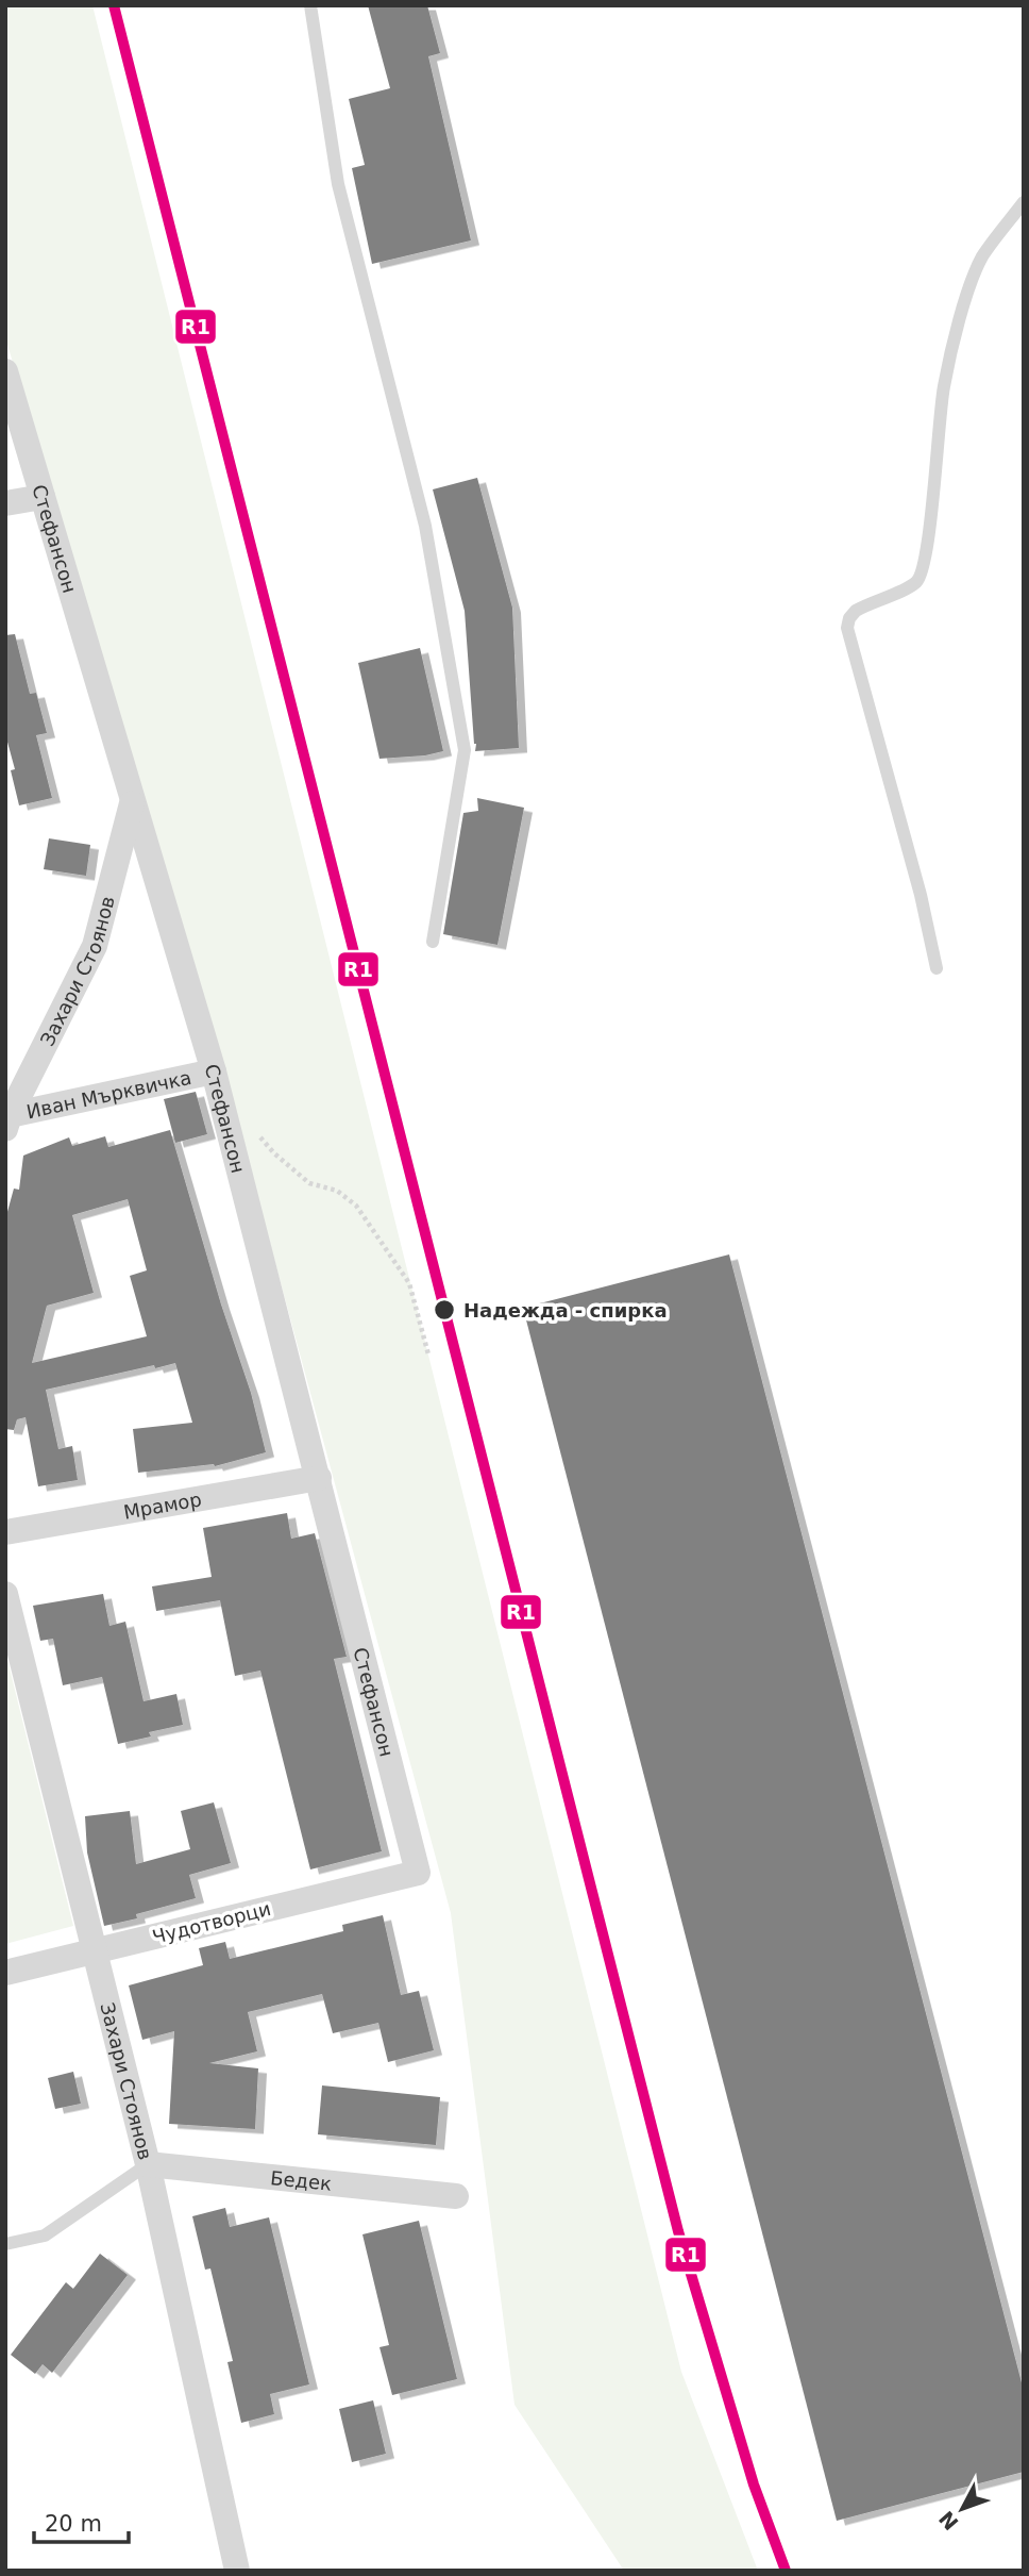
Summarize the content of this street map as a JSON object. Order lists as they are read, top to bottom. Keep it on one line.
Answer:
{"streets":{"street":["Стефансон","Захари Стоянов","Иван Мърквичка","Мрамор","Чудотворци","Бедек"]},"crossings":[["Стефансон","Захари Стоянов"],["Стефансон","Иван Мърквичка"],["Стефансон","Мрамор"],["Стефансон","Чудотворци"],["Захари Стоянов","Иван Мърквичка"],["Захари Стоянов","Чудотворци"],["Захари Стоянов","Бедек"]],"places":["Надежда - спирка"],"lines":["transit line R1"],"scale_bar":"20 m","north":"bottom left"}
